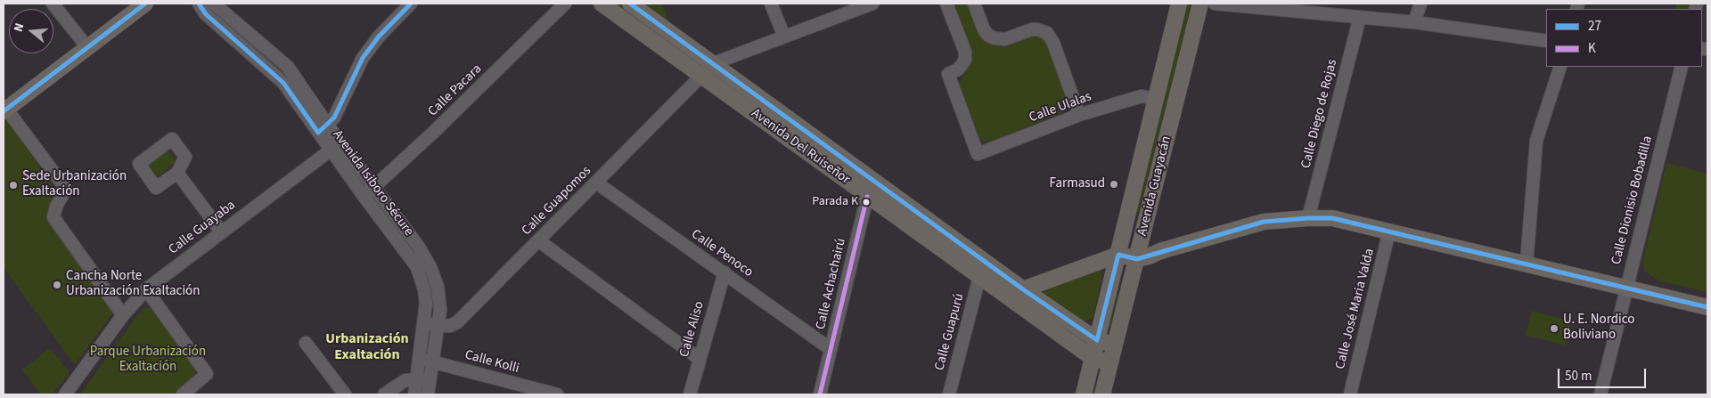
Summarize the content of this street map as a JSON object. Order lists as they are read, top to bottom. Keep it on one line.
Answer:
{"streets":{"main road":["Avenida Del Ruiseñor","Avenida Guayacán"],"street":["Calle Pacara","Calle Ulalas","Calle Diego de Rojas","Avenida Isiboro Sécure","Calle Dionisio Bobadilla","Calle Guapomos","Calle Guayaba","Calle Penoco","Calle Achachairú","Calle José Maria Valda","Calle Aliso","Calle Guapurú","Calle Kolli"]},"crossings":[["Calle Pacara","Avenida Isiboro Sécure"],["Calle Ulalas","Avenida Guayacán"],["Avenida Del Ruiseñor","Avenida Guayacán"],["Avenida Del Ruiseñor","Calle Guapomos"],["Avenida Del Ruiseñor","Calle Achachairú"],["Avenida Del Ruiseñor","Calle Guapurú"],["Avenida Isiboro Sécure","Calle Guapomos"],["Avenida Isiboro Sécure","Calle Guayaba"],["Avenida Isiboro Sécure","Calle Kolli"],["Calle Guapomos","Calle Penoco"],["Calle Penoco","Calle Achachairú"],["Calle Penoco","Calle Aliso"]],"districts":["Urbanización Exaltación"],"parks":["Parque Urbanización Exaltación"],"places":["Farmasud","Sede Urbanización Exaltación","Parada K","Cancha Norte Urbanización Exaltación","U. E. Nordico Boliviano"],"lines":["transit line 27","transit line K"],"legend":["27","K"],"scale_bar":"50 m","north":"left"}
